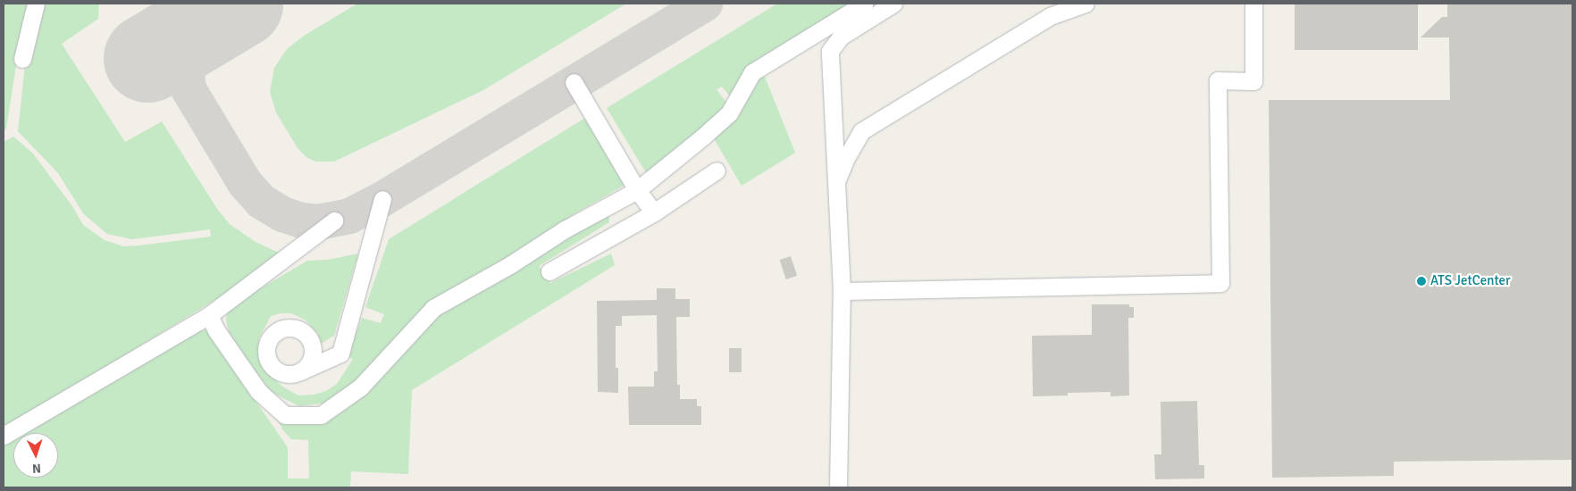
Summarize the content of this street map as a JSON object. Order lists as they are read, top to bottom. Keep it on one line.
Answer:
{"places":["ATS JetCenter"],"north":"bottom"}
